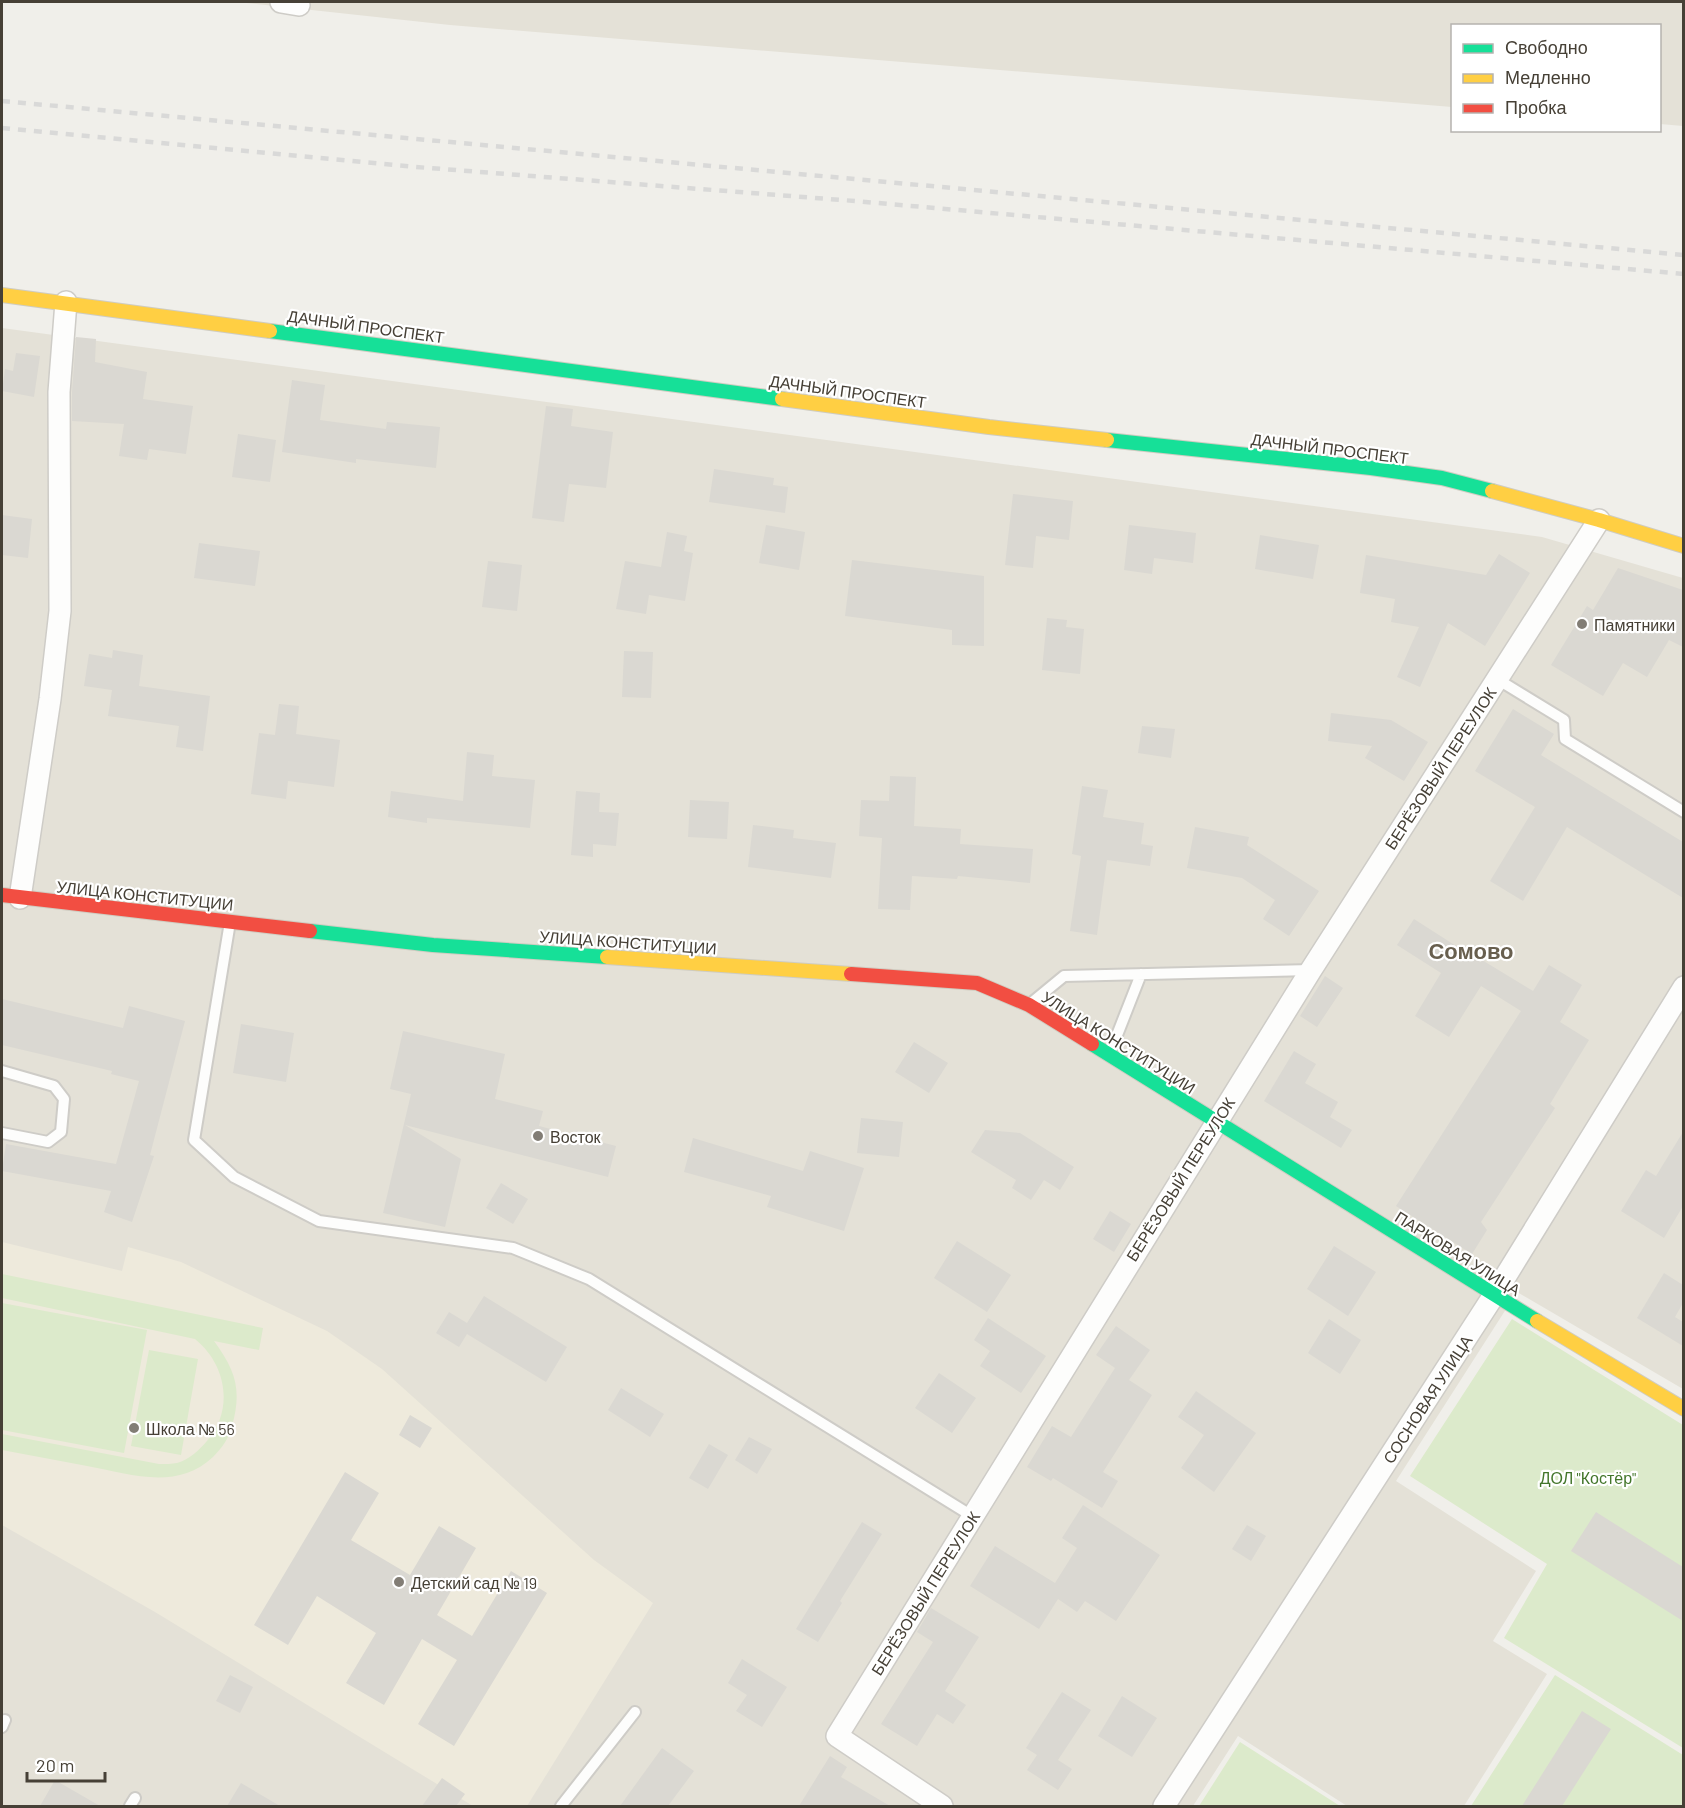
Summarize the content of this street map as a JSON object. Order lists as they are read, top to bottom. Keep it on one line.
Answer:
{"streets":{"street":["ДАЧНЫЙ ПРОСПЕКТ","БЕРЁЗОВЫЙ ПЕРЕУЛОК","УЛИЦА КОНСТИТУЦИИ","ПАРКОВАЯ УЛИЦА","СОСНОВАЯ УЛИЦА"]},"crossings":[["ДАЧНЫЙ ПРОСПЕКТ","БЕРЁЗОВЫЙ ПЕРЕУЛОК"],["БЕРЁЗОВЫЙ ПЕРЕУЛОК","УЛИЦА КОНСТИТУЦИИ"],["БЕРЁЗОВЫЙ ПЕРЕУЛОК","ПАРКОВАЯ УЛИЦА"],["УЛИЦА КОНСТИТУЦИИ","ПАРКОВАЯ УЛИЦА"],["ПАРКОВАЯ УЛИЦА","СОСНОВАЯ УЛИЦА"]],"districts":["Сомово"],"parks":["ДОЛ \"Костёр\""],"places":["Памятники","Восток","Школа № 56","Детский сад № 19"],"legend":["Свободно","Медленно","Пробка"],"scale_bar":"20 m"}
